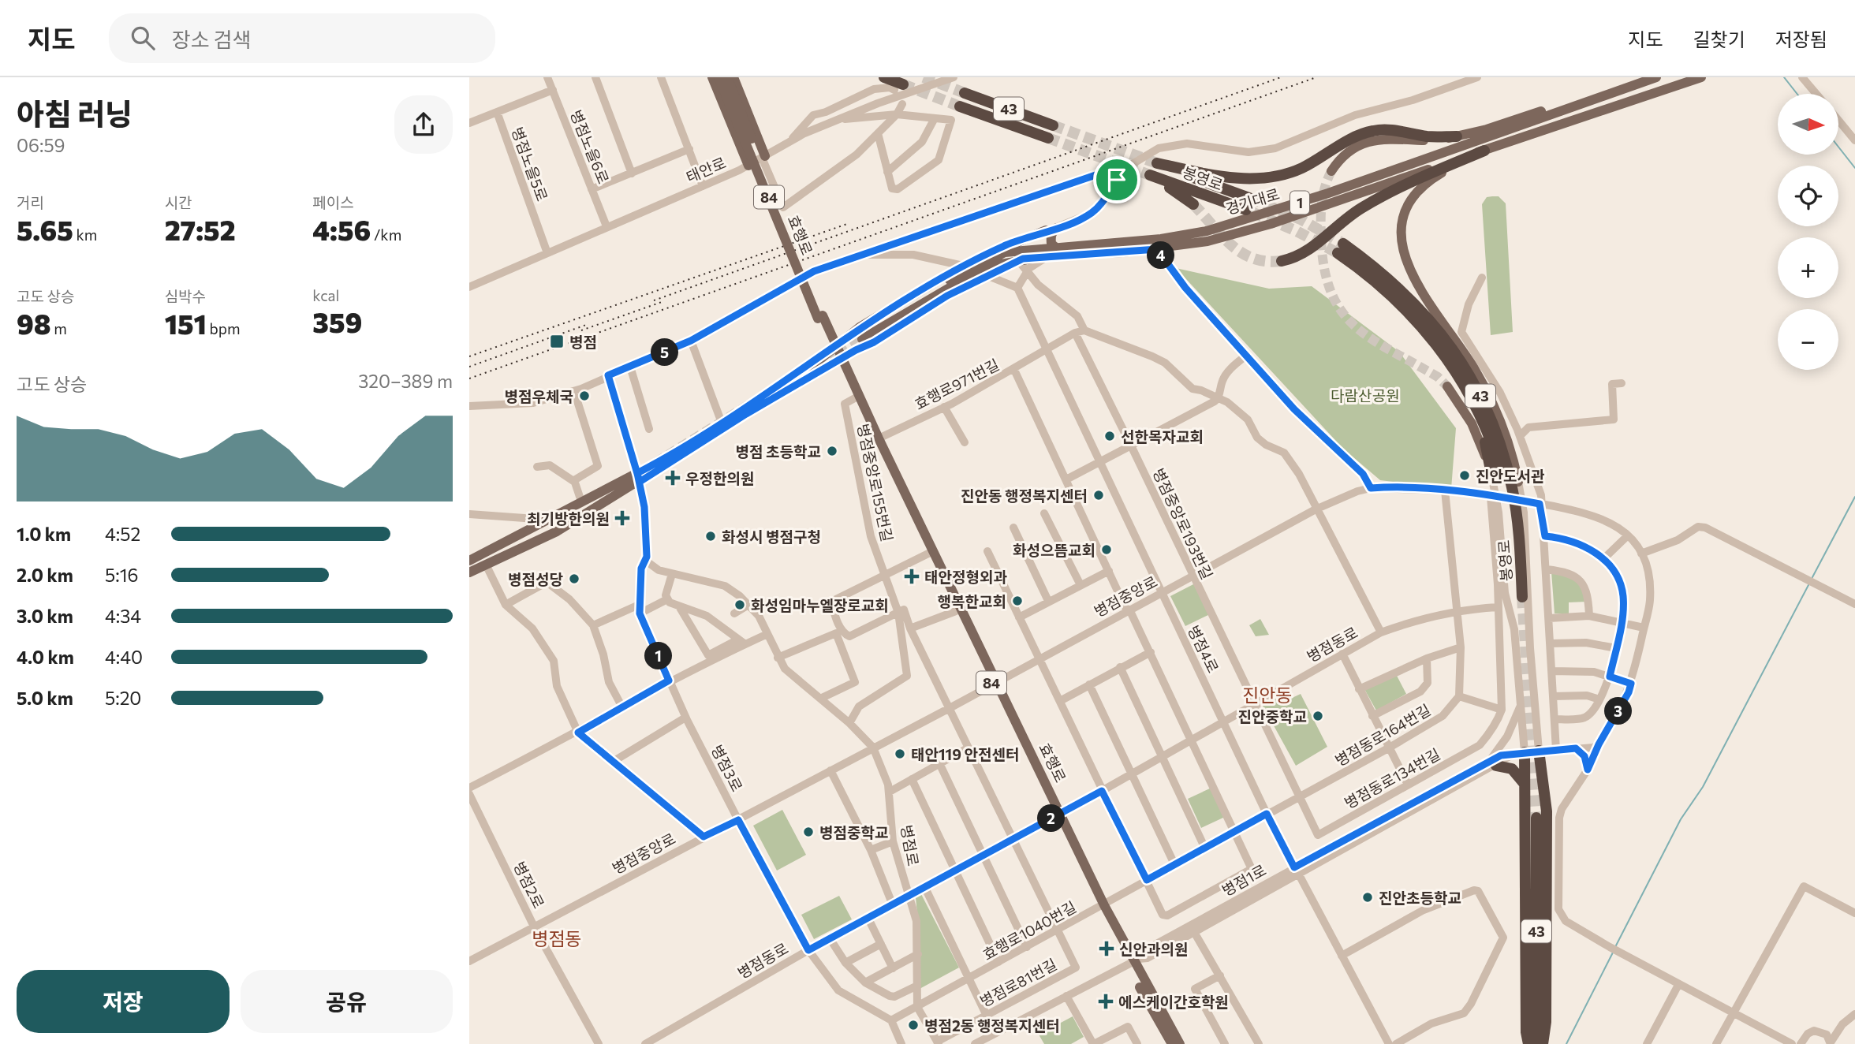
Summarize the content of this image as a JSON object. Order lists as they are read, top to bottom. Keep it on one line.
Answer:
{"streets":{"highway":["43","봉영로"],"main road":["84","경기대로","1","효행로"],"street":["병점노을6로","병점노을5로","태안로","효행로971번길","병점중앙로155번길","병점중앙로193번길","병점중앙로","병점동로","병점4로","병점동로164번길","병점3로","병점동로134번길","병점로","병점1로","병점2로","효행로1040번길","병점로81번길"]},"crossings":[["병점노을6로","태안로"],["병점노을5로","태안로"],["84","효행로"],["경기대로","효행로"],["효행로","효행로971번길"],["효행로","병점중앙로155번길"],["효행로","병점중앙로"],["효행로","병점동로"],["효행로","병점1로"],["효행로","효행로1040번길"],["효행로971번길","병점4로"],["병점중앙로155번길","병점중앙로"],["병점중앙로155번길","병점동로"],["병점중앙로155번길","병점로"],["병점중앙로193번길","병점중앙로"],["병점중앙로193번길","병점동로"],["병점중앙로193번길","병점동로134번길"],["병점중앙로","병점4로"],["병점중앙로","병점3로"],["병점중앙로","병점로"],["병점중앙로","병점2로"],["병점동로","병점4로"],["병점동로","병점3로"],["병점동로","병점동로134번길"],["병점동로","병점로"],["병점4로","병점동로164번길"],["병점4로","병점1로"],["병점동로164번길","병점동로134번길"],["병점동로164번길","효행로1040번길"],["병점3로","병점로"],["병점3로","효행로1040번길"],["병점로","효행로1040번길"],["병점로","병점로81번길"],["효행로1040번길","병점로81번길"]],"districts":["진안동","병점동"],"parks":["다람산공원"],"places":{"transit":["병점"],"other":["병점우체국","선한목자교회","병점 초등학교","진안도서관","진안동 행정복지센터","화성시 병점구청","화성으뜸교회","병점성당","행복한교회","화성임마누엘장로교회","진안중학교","태안119 안전센터","병점중학교","진안초등학교","병점2동 행정복지센터"],"health":["우정한의원","최기방한의원","태안정형외과","신안과의원","에스케이간호학원"]},"north":"right","page":{"header":"지도","search":"장소 검색","nav":["지도","길찾기","저장됨"],"heading":["아침 러닝","06:59"],"map_buttons":["+","−"],"stats":[["거리","5.65 km"],["시간","27:52"],["페이스","4:56 /km"],["고도 상승","98 m"],["심박수","151 bpm"],["kcal","359"]],"pins":["4","5","1","3","2"],"chart":["고도 상승","320–389 m"],"list":[{"name":"1.0 km","note":"4:52"},{"name":"2.0 km","note":"5:16"},{"name":"3.0 km","note":"4:34"},{"name":"4.0 km","note":"4:40"},{"name":"5.0 km","note":"5:20"}],"buttons":["저장","공유"]}}
